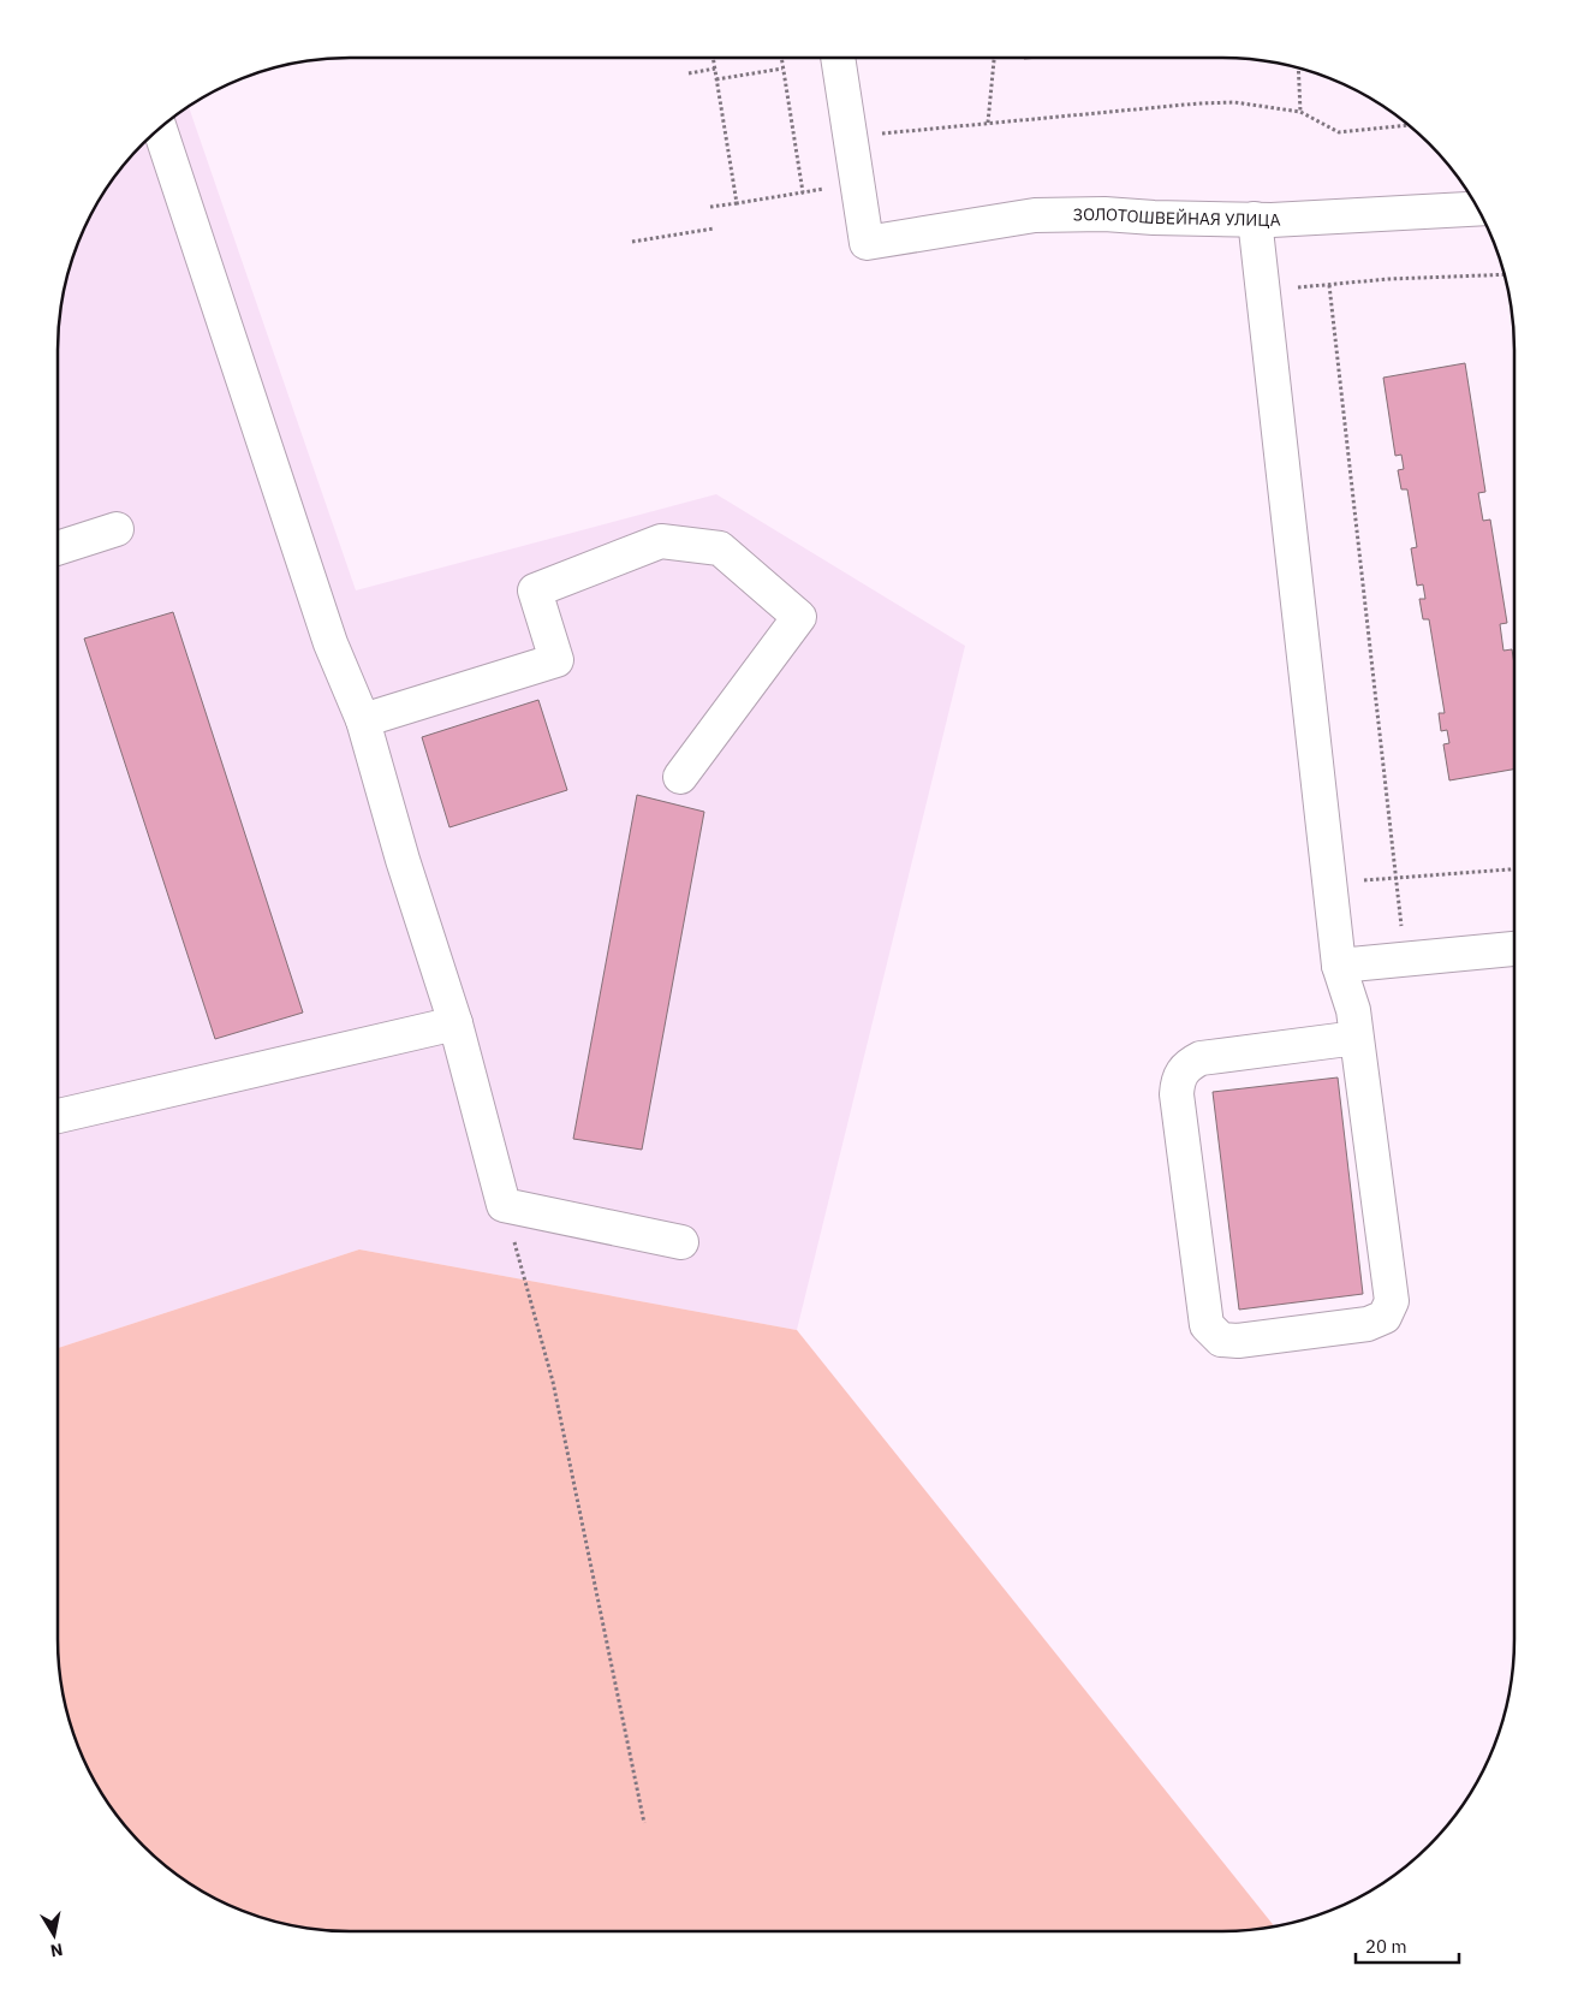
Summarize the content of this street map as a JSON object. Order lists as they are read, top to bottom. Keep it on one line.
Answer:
{"streets":{"street":["ЗОЛОТОШВЕЙНАЯ УЛИЦА"]},"scale_bar":"20 m","north":"bottom"}
